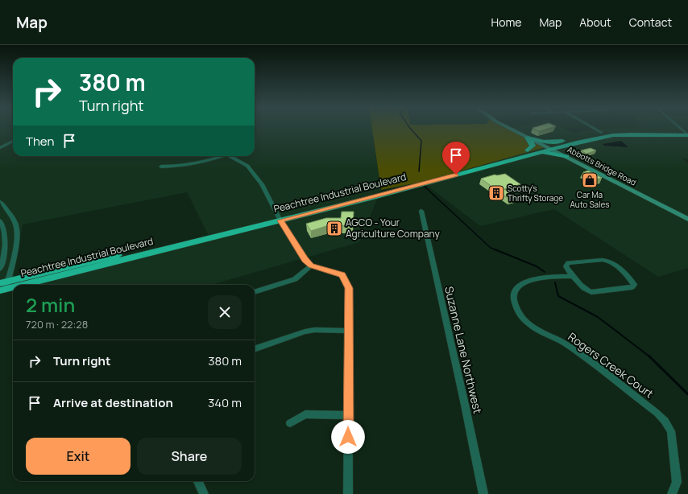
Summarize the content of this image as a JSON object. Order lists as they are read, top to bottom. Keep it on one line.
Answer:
{"streets":{"highway":["Peachtree Industrial Boulevard"],"main road":["Abbotts Bridge Road"],"street":["Suzanne Lane Northwest","Rogers Creek Court"]},"crossings":[["Abbotts Bridge Road","Peachtree Industrial Boulevard"]],"places":{"shop":["Car Ma Auto Sales"],"building":["Scotty's Thrifty Storage","AGCO - Your Agriculture Company"]},"page":{"header":"Map","nav":["Home","Map","About","Contact"],"turn":["380 m","Turn right"],"then":"Then","heading":["2 min","720 m · 22:28"],"list":[{"name":"Turn right","value":"380 m"},{"name":"Arrive at destination","value":"340 m"}],"buttons":["Exit","Share"]}}
